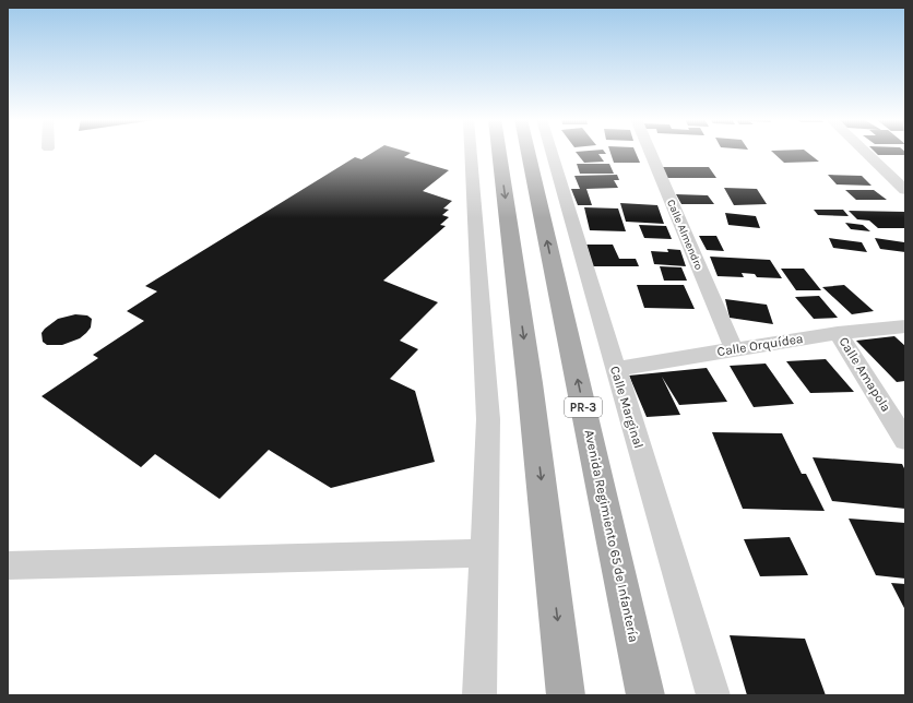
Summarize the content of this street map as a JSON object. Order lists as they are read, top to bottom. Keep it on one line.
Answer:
{"streets":{"main road":["PR-3","Avenida Regimiento 65 de Infantería"],"street":["Calle Almendro","Calle Orquídea","Calle Amapola","Calle Marginal"]},"crossings":[["Calle Almendro","Calle Orquídea"],["Calle Orquídea","Calle Amapola"],["Calle Orquídea","Calle Marginal"]]}
